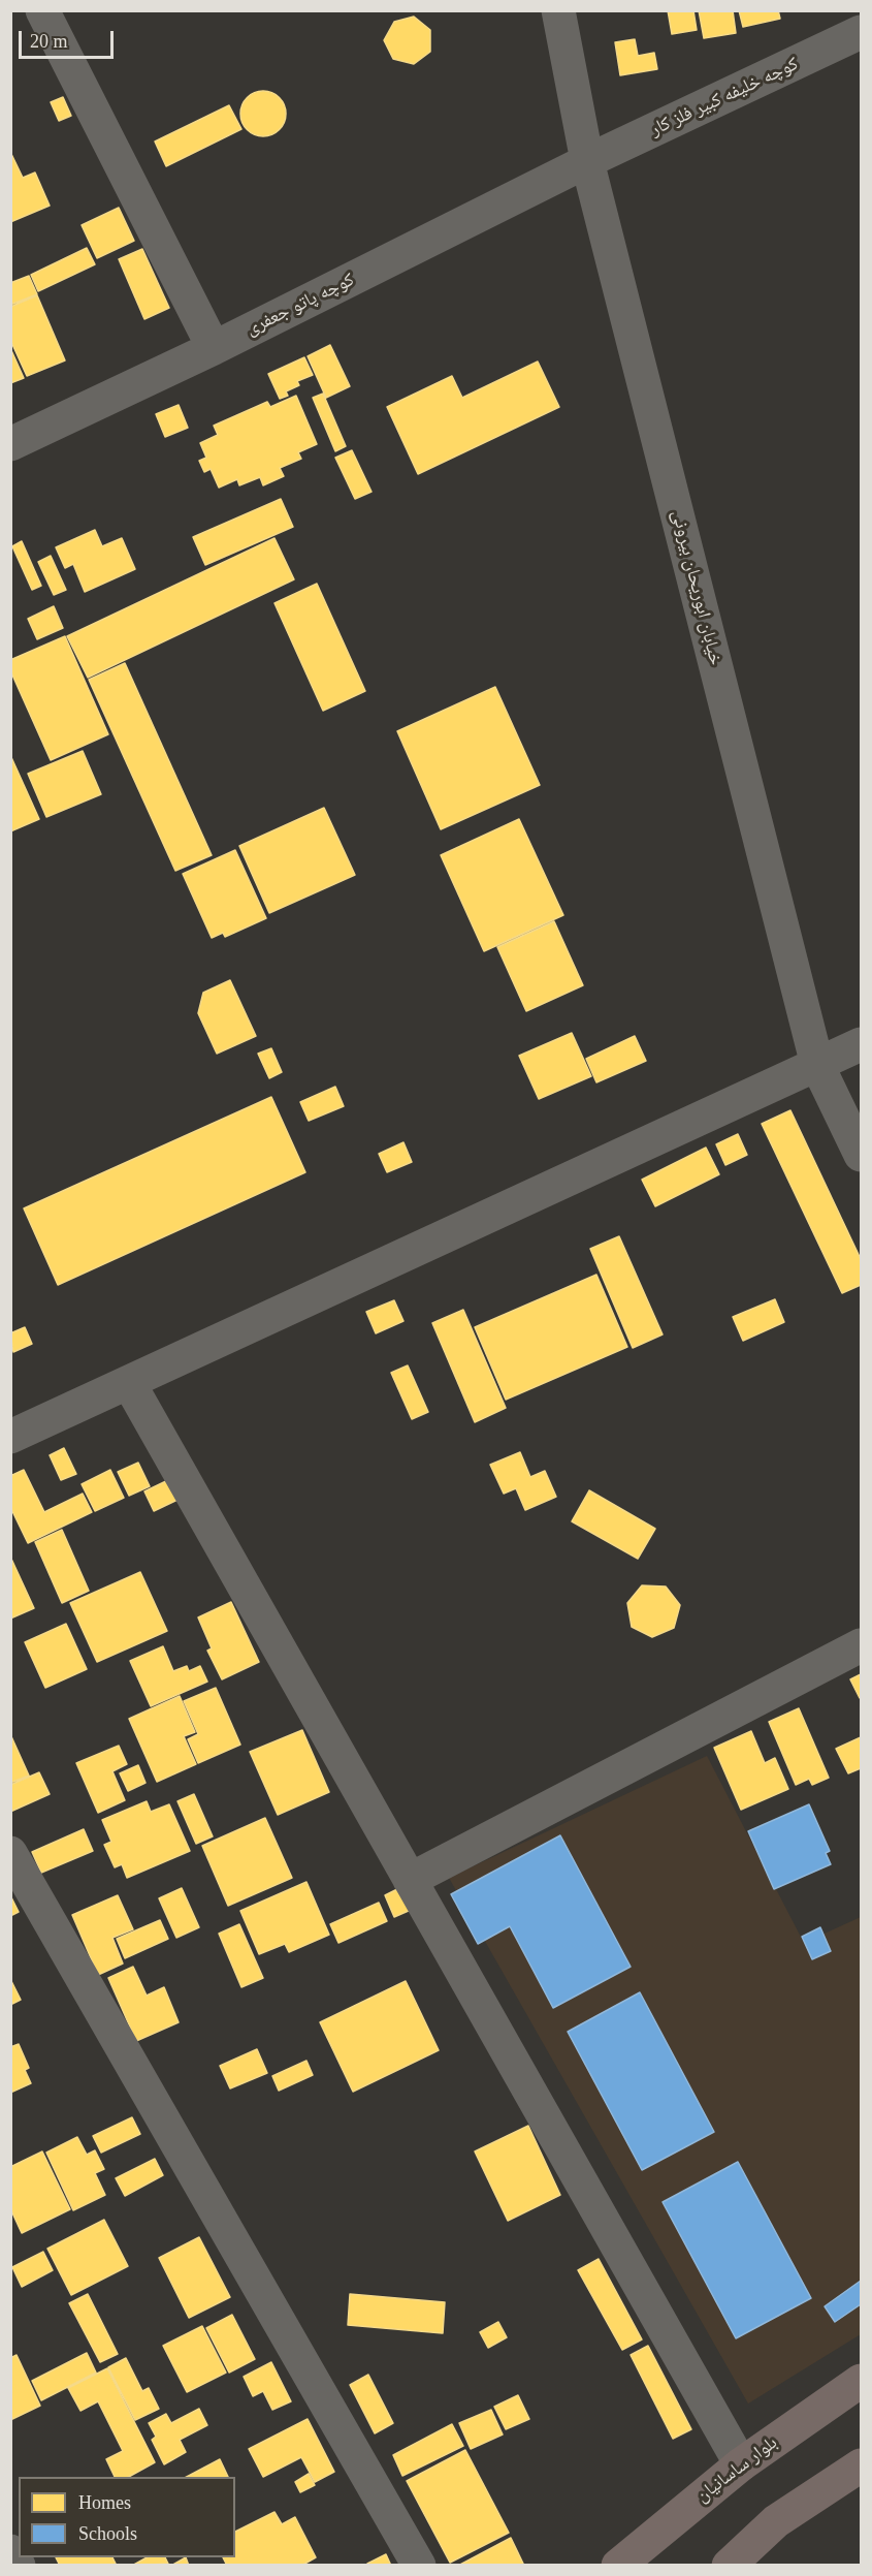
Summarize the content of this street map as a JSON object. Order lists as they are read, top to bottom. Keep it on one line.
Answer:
{"streets":{"highway":["بلوار ساسانیان"],"street":["کوچه خلیفه کبیر فلز کار","کوچه پاتو جعفری","خیابان ابوریحان بیرونی"]},"crossings":[["کوچه خلیفه کبیر فلز کار","کوچه پاتو جعفری"],["کوچه خلیفه کبیر فلز کار","خیابان ابوریحان بیرونی"],["کوچه پاتو جعفری","خیابان ابوریحان بیرونی"]],"legend":["Homes","Schools"],"scale_bar":"20 m"}
